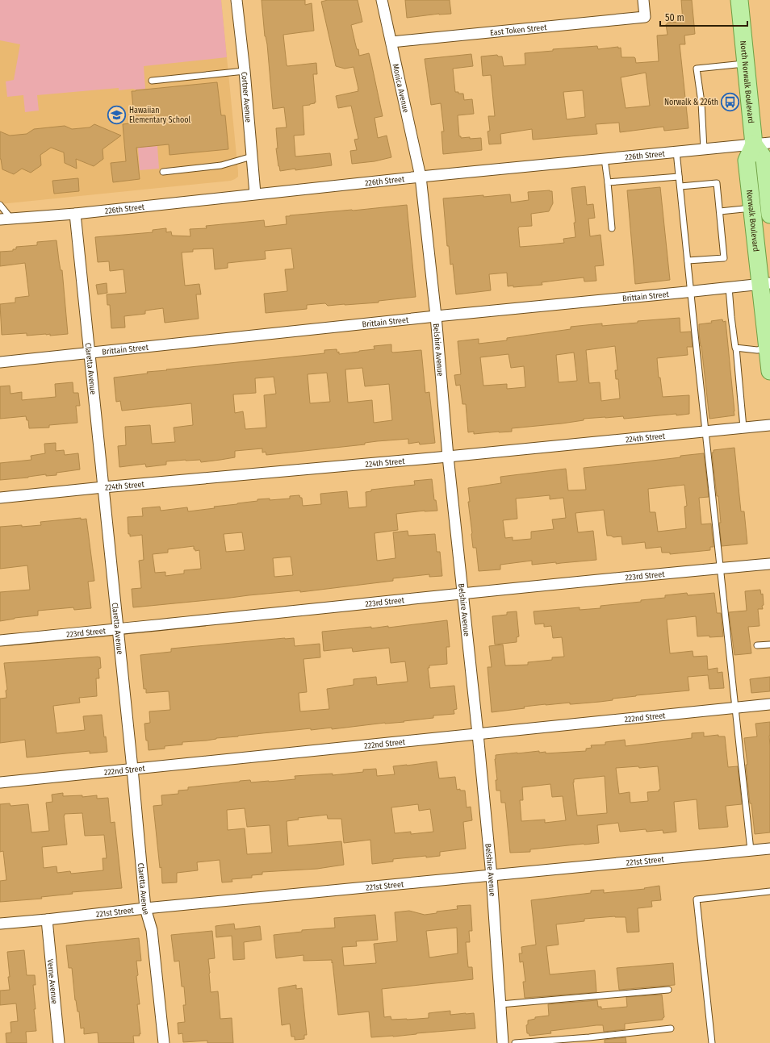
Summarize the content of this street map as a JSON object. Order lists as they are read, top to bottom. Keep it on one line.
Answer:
{"streets":{"main road":["North Norwalk Boulevard","Norwalk Boulevard"],"street":["East Token Street","Monica Avenue","Cortner Avenue","226th Street","Brittain Street","Belshire Avenue","Claretta Avenue","224th Street","223rd Street","222nd Street","221st Street","Verne Avenue"]},"crossings":[["East Token Street","Monica Avenue"],["North Norwalk Boulevard","226th Street"],["North Norwalk Boulevard","Norwalk Boulevard"],["Monica Avenue","226th Street"],["Monica Avenue","Belshire Avenue"],["Cortner Avenue","226th Street"],["226th Street","Norwalk Boulevard"],["226th Street","Belshire Avenue"],["226th Street","Claretta Avenue"],["Norwalk Boulevard","Brittain Street"],["Brittain Street","Belshire Avenue"],["Brittain Street","Claretta Avenue"],["Belshire Avenue","224th Street"],["Belshire Avenue","223rd Street"],["Belshire Avenue","222nd Street"],["Belshire Avenue","221st Street"],["Claretta Avenue","224th Street"],["Claretta Avenue","223rd Street"],["Claretta Avenue","222nd Street"],["Claretta Avenue","221st Street"],["221st Street","Verne Avenue"]],"places":{"bus stop":["Norwalk & 226th"],"school or university":["Hawaiian Elementary School"]},"scale_bar":"50 m"}
